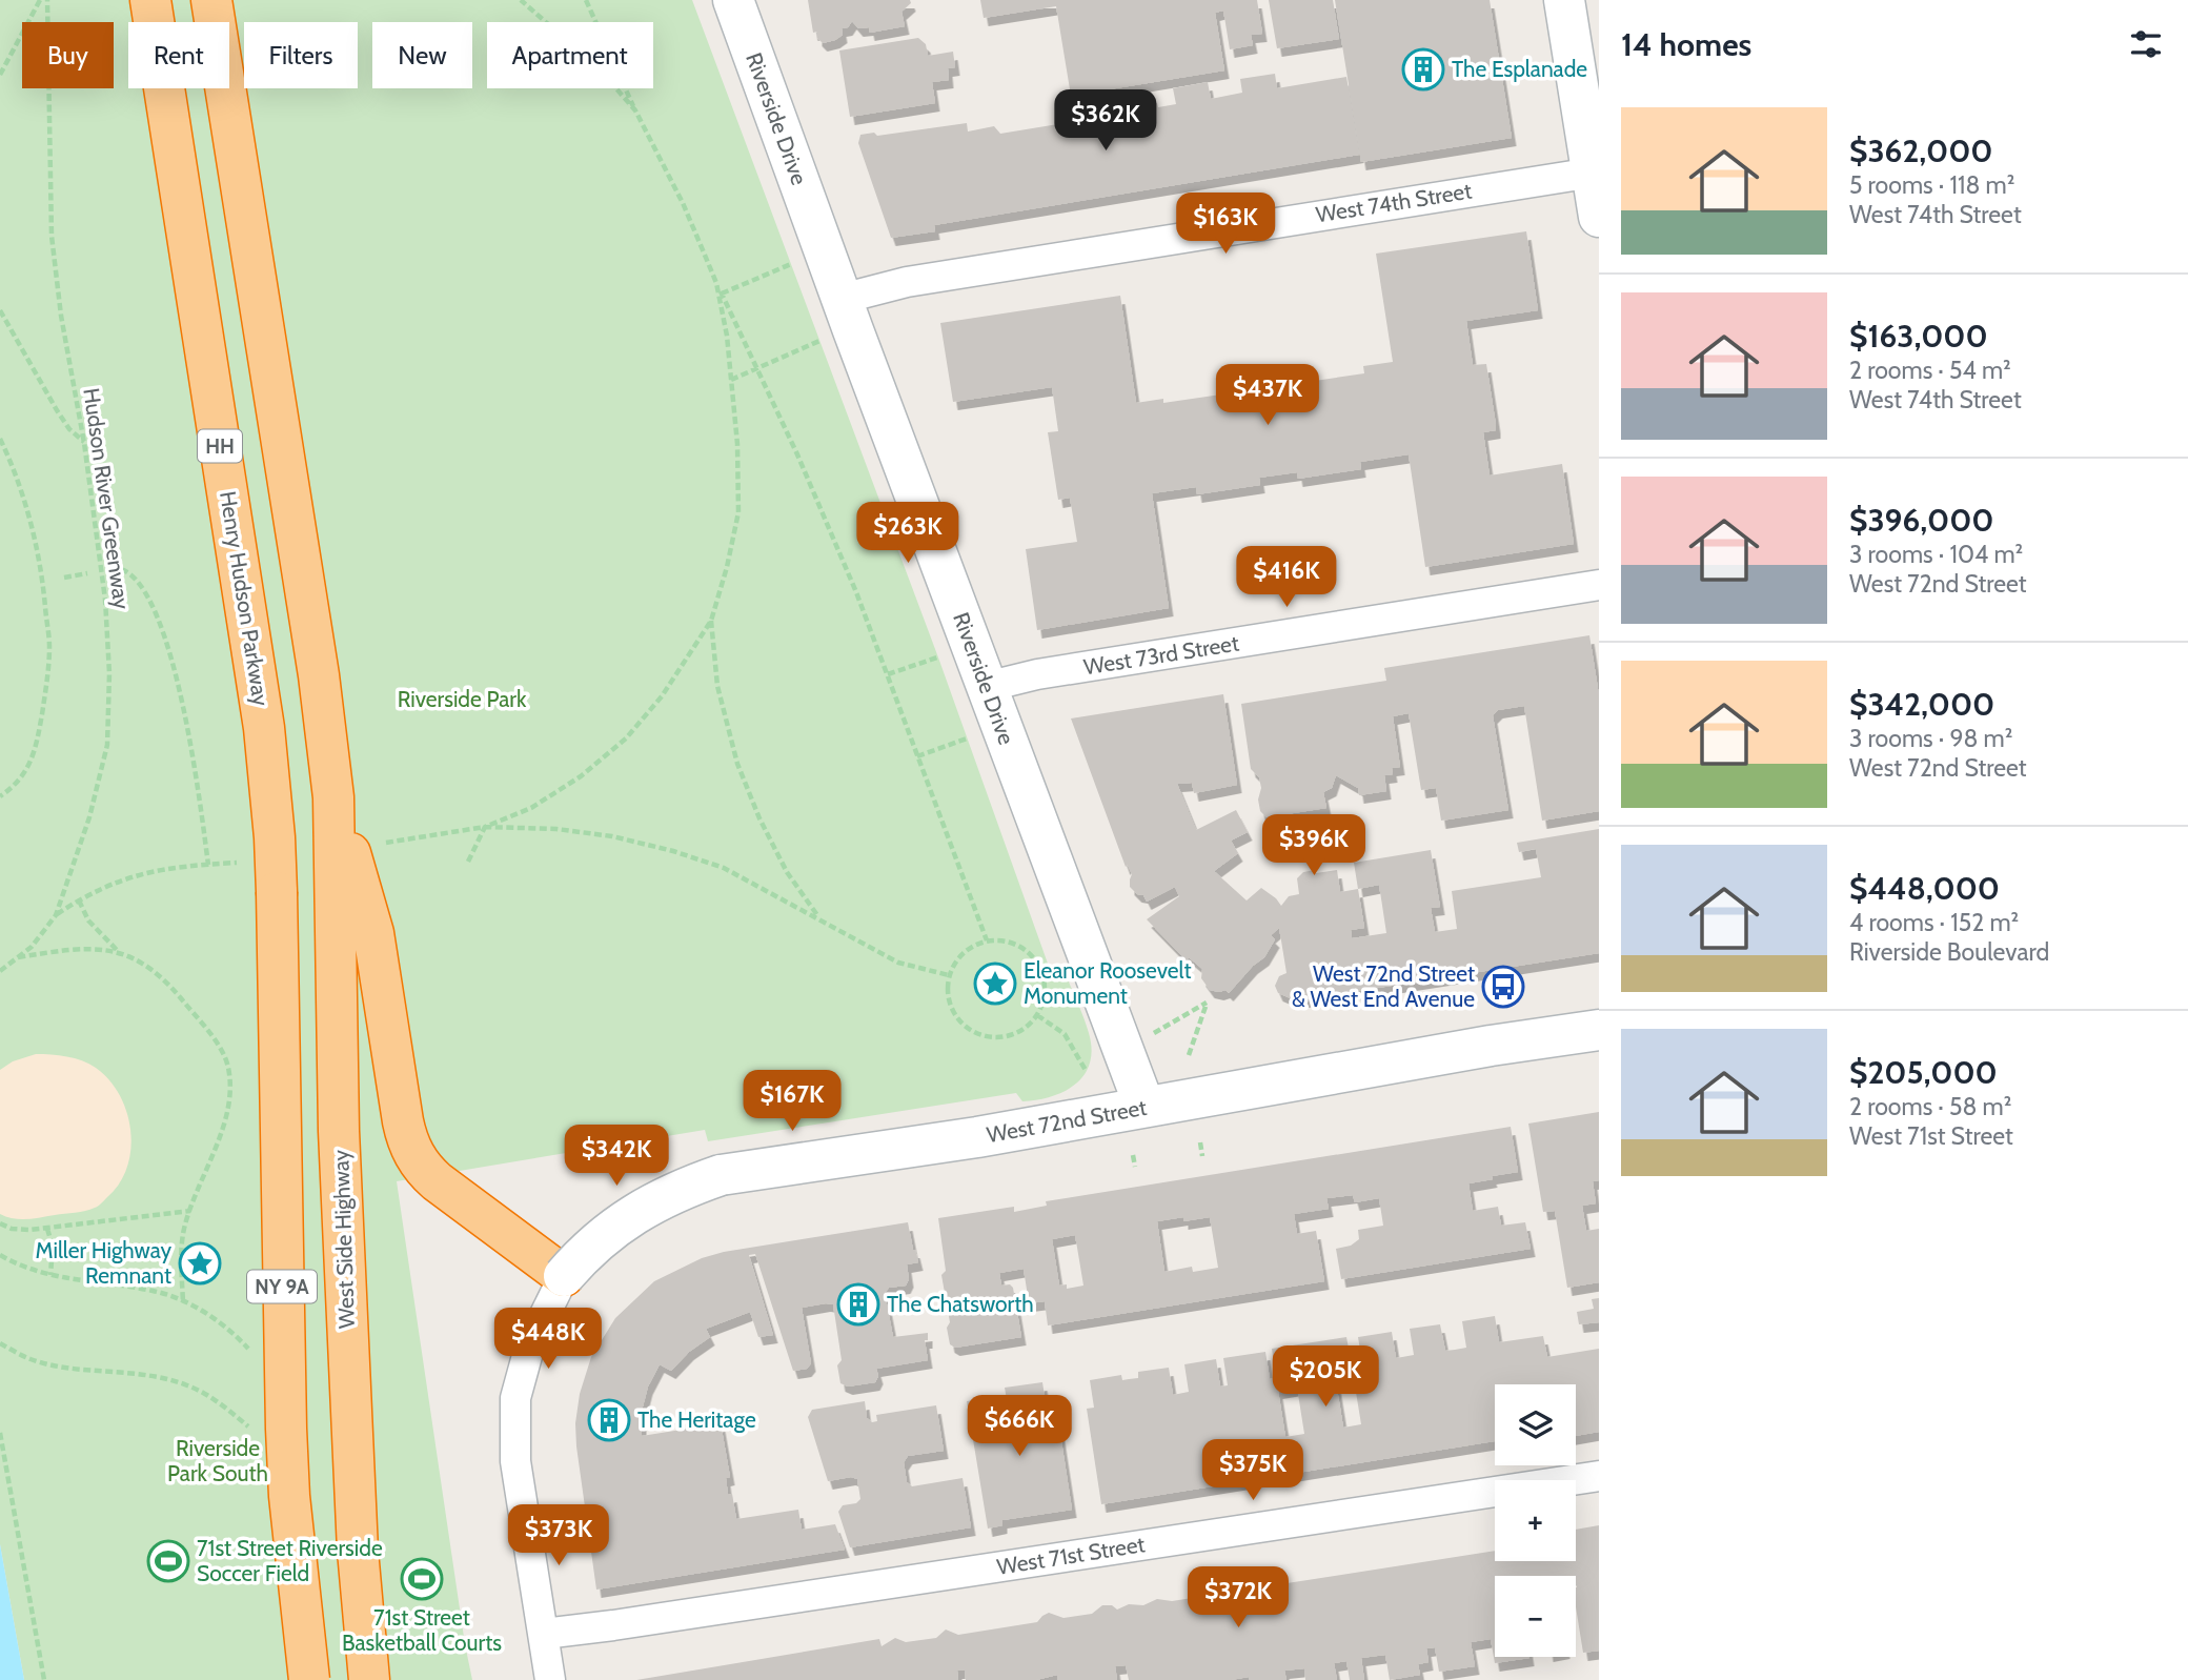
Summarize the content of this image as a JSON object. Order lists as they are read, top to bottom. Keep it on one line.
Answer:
{"streets":{"highway":["HH","Henry Hudson Parkway","West Side Highway","NY 9A"],"main road":["Riverside Drive","West 72nd Street"],"street":["West 74th Street","West 73rd Street","West 71st Street"],"path":["Hudson River Greenway"]},"crossings":[["Riverside Drive","West 74th Street"],["Riverside Drive","West 73rd Street"],["Riverside Drive","West 72nd Street"],["Henry Hudson Parkway","NY 9A"]],"parks":["Riverside Park","Riverside Park South"],"places":{"building":["The Esplanade","The Chatsworth","The Heritage"],"place":["Eleanor Roosevelt Monument","Miller Highway Remnant"],"bus stop":["West 72nd Street & West End Avenue"],"sports":["71st Street Riverside Soccer Field","71st Street Basketball Courts"]},"page":{"heading":"14 homes","chip":["Buy","Rent","Filters","New","Apartment"],"list":[{"name":"$362,000","note":"5 rooms · 118 m² · West 74th Street"},{"name":"$163,000","note":"2 rooms · 54 m² · West 74th Street"},{"name":"$396,000","note":"3 rooms · 104 m² · West 72nd Street"},{"name":"$342,000","note":"3 rooms · 98 m² · West 72nd Street"},{"name":"$448,000","note":"4 rooms · 152 m² · Riverside Boulevard"},{"name":"$205,000","note":"2 rooms · 58 m² · West 71st Street"}],"price":["$362K","$163K","$437K","$263K","$416K","$396K","$167K","$342K","$448K","$205K","$666K","$375K","$373K","$372K"],"map_buttons":["+","−"]}}
